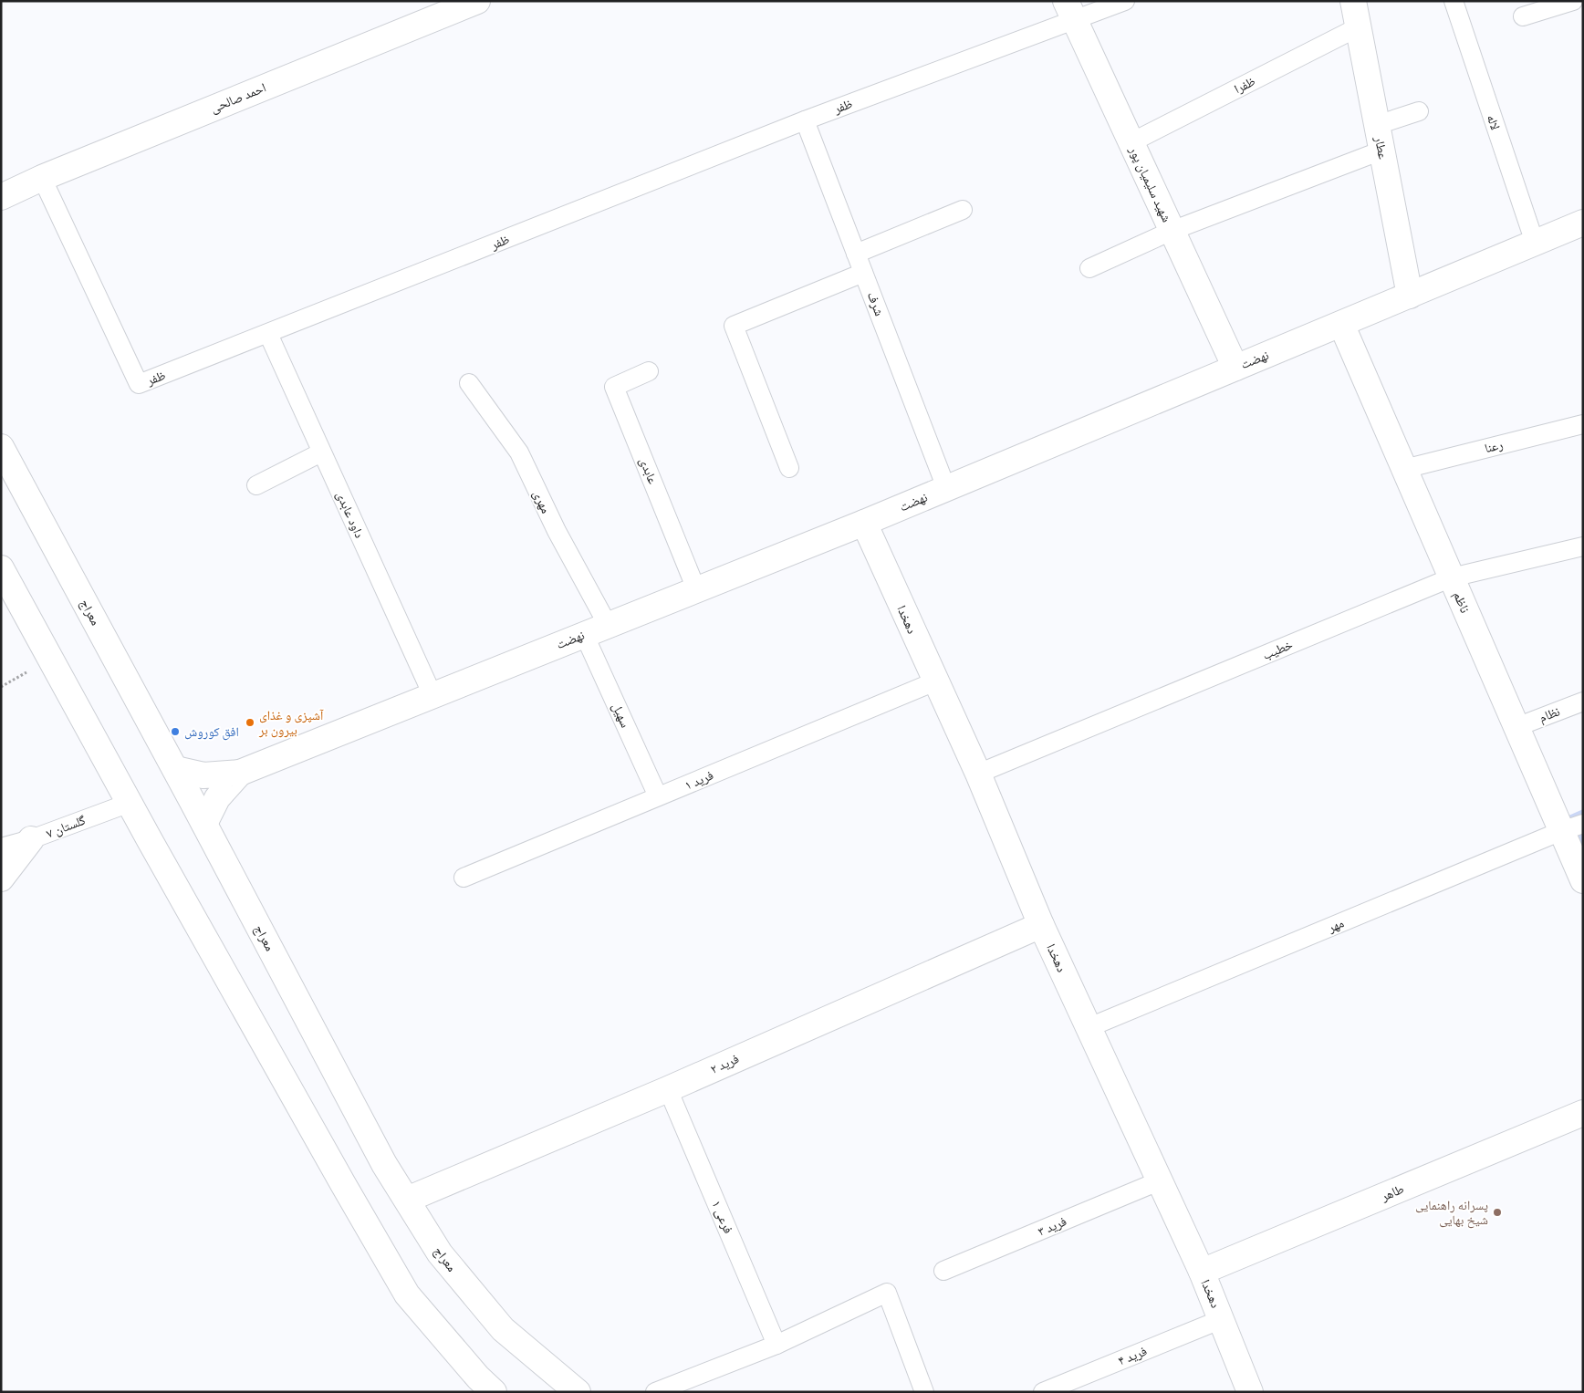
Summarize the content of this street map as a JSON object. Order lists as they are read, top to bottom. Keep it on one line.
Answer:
{"streets":{"street":["احمد صالحی","عطار","شهید سلیمیان پور","نهضت","ناظم","معراج","دهخدا","فرید ۲","طاهر"],"lane":["ظفرا","ظفر","لاله","شرف","رعنا","عابدی","مهری","داود عابدی","خطیب","نظام","سهیل","فرید ۱","گلستان ۷","مهر","فرعی ۱","فرید ۳","فرید ۴"]},"crossings":[["ظفرا","عطار"],["ظفرا","شهید سلیمیان پور"],["احمد صالحی","ظفر"],["ظفر","شهید سلیمیان پور"],["ظفر","شرف"],["ظفر","داود عابدی"],["لاله","نهضت"],["عطار","نهضت"],["شهید سلیمیان پور","نهضت"],["شرف","نهضت"],["نهضت","عابدی"],["نهضت","مهری"],["نهضت","داود عابدی"],["نهضت","ناظم"],["نهضت","دهخدا"],["نهضت","سهیل"],["رعنا","ناظم"],["ناظم","خطیب"],["ناظم","نظام"],["ناظم","مهر"],["معراج","فرید ۲"],["دهخدا","خطیب"],["دهخدا","فرید ۱"],["دهخدا","مهر"],["دهخدا","فرید ۲"],["دهخدا","طاهر"],["دهخدا","فرید ۳"],["دهخدا","فرید ۴"],["سهیل","فرید ۱"],["فرید ۲","فرعی ۱"]],"places":["آشپزی و غذای بیرون بر","افق کوروش","پسرانه راهنمایی شیخ بهایی"]}
